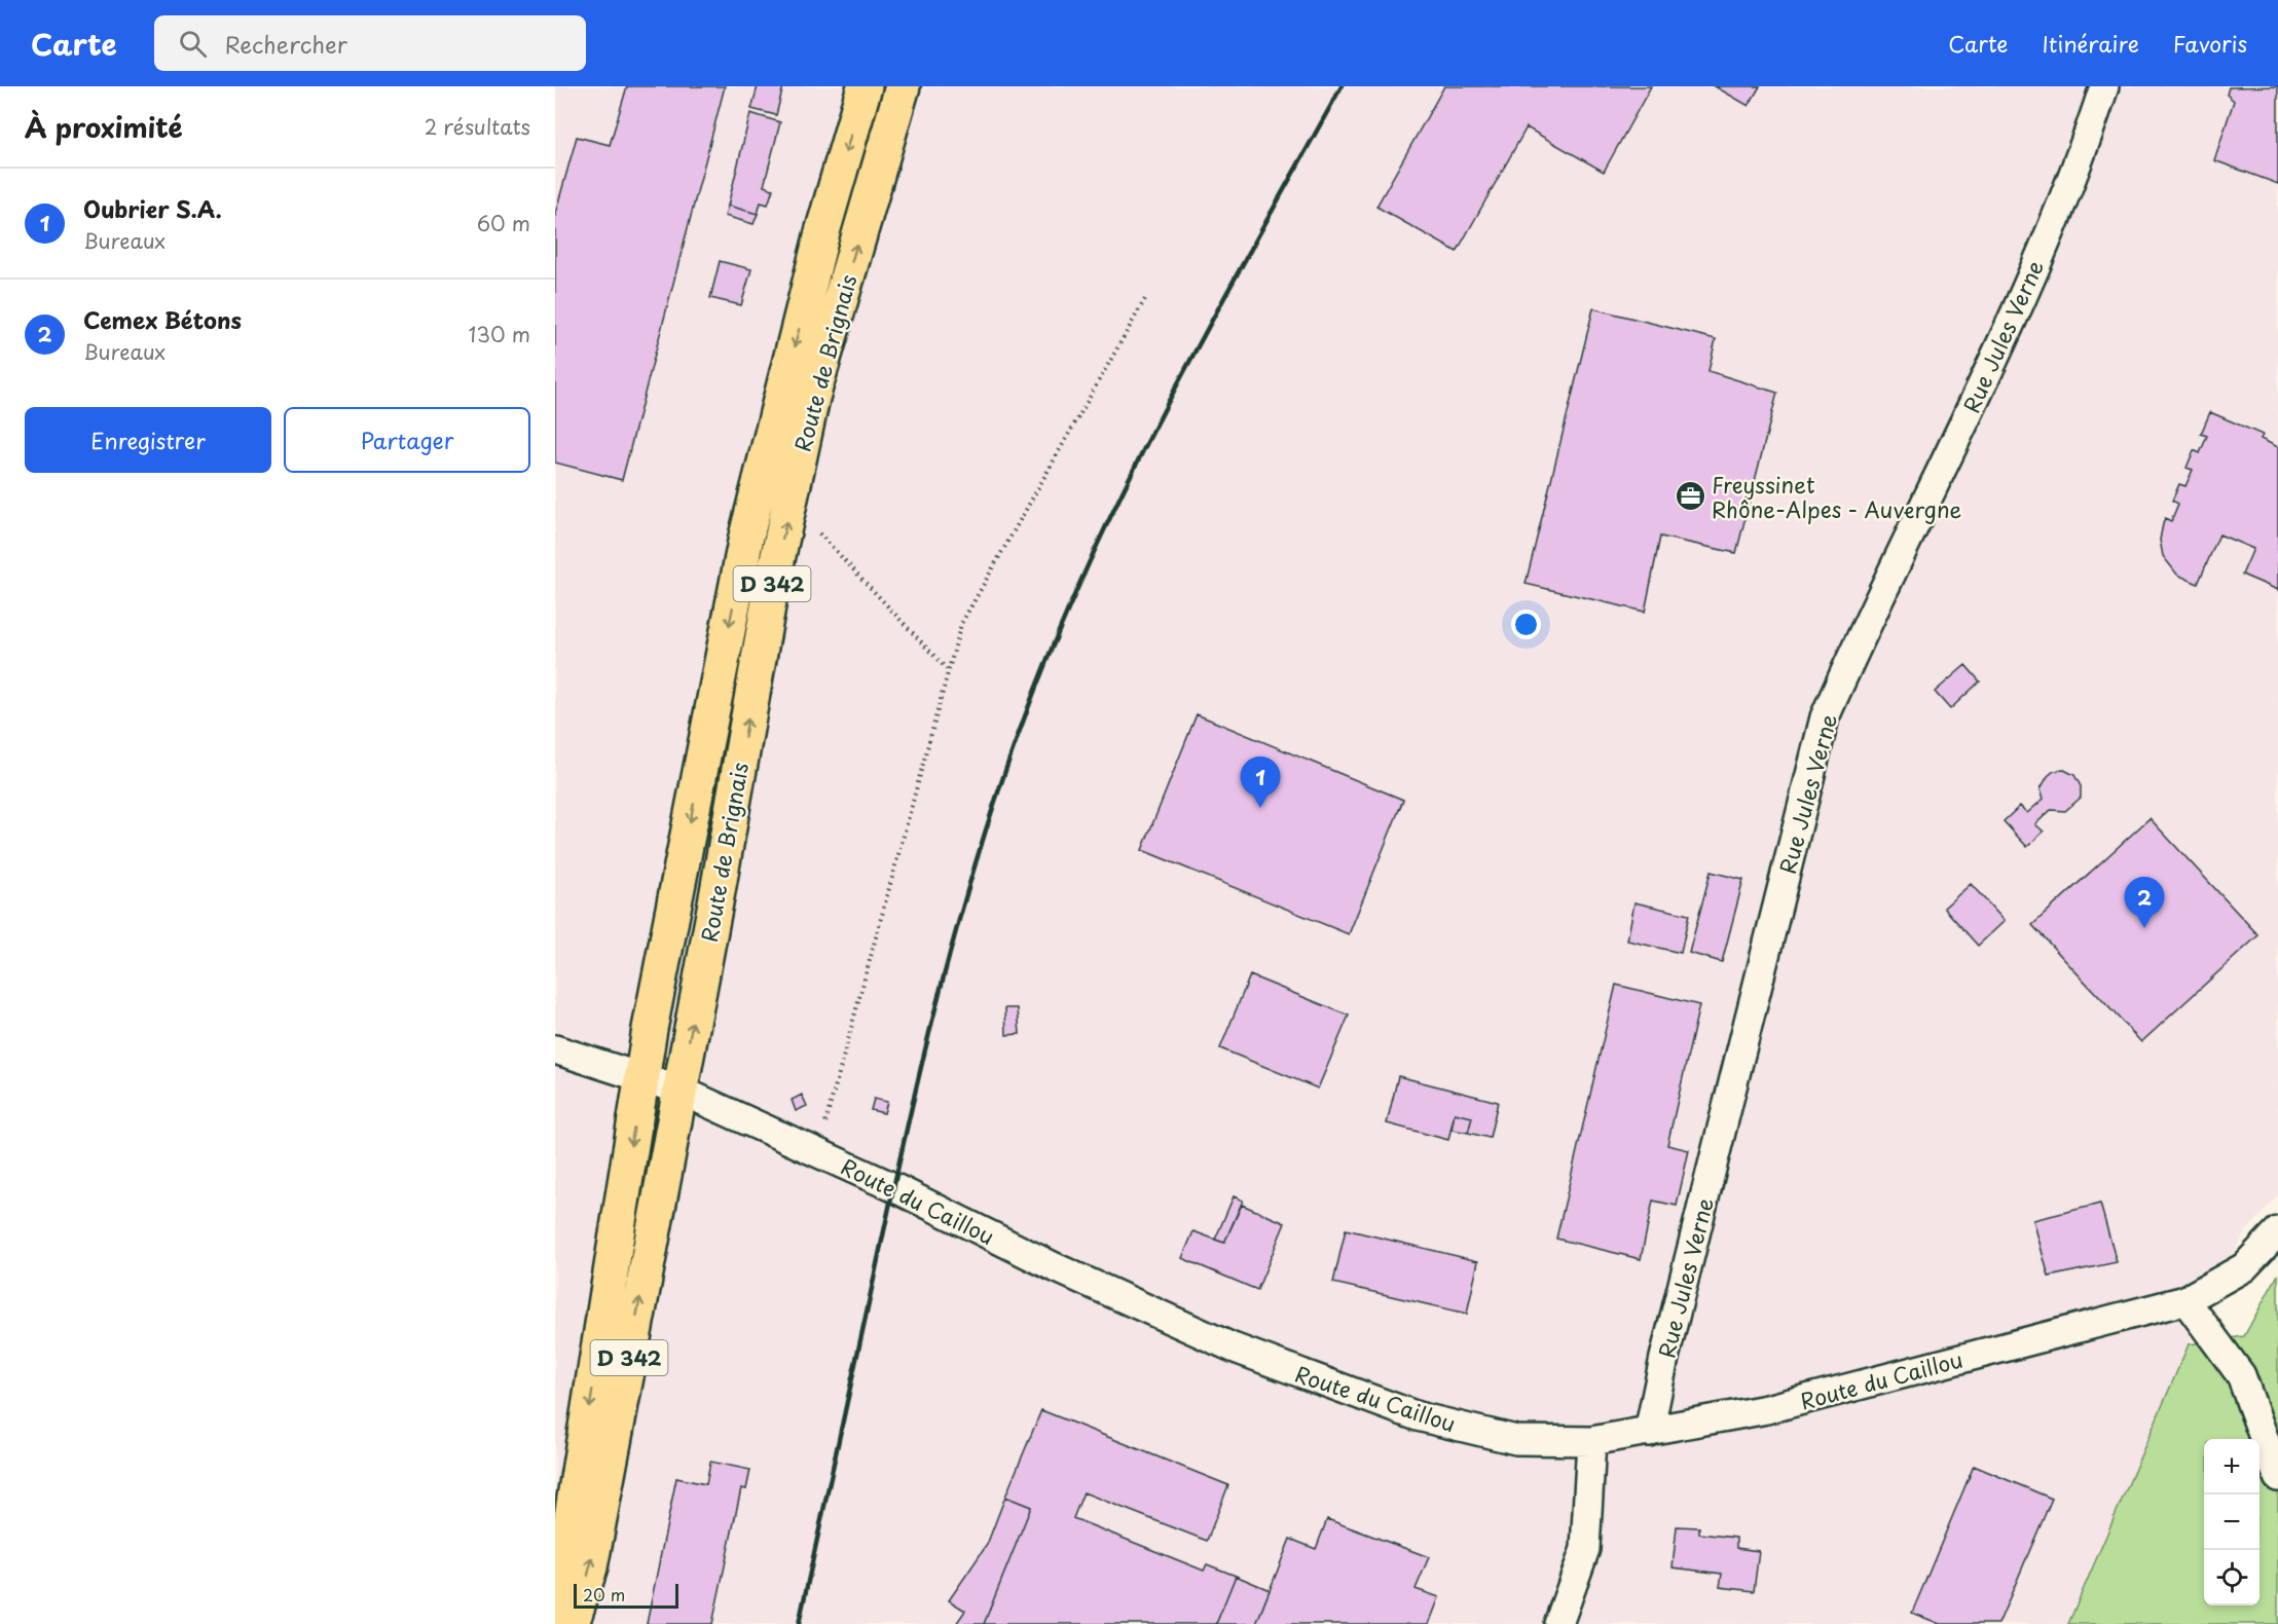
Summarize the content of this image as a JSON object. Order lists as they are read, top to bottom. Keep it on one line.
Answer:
{"streets":{"main road":["Route de Brignais","D 342"],"street":["Rue Jules Verne","Route du Caillou"]},"crossings":[["Rue Jules Verne","Route du Caillou"],["Route de Brignais","Route du Caillou"]],"places":{"office":["Freyssinet Rhône-Alpes - Auvergne"]},"scale_bar":"20 m","page":{"header":"Carte","search":"Rechercher","nav":["Carte","Itinéraire","Favoris"],"heading":["À proximité","2 résultats"],"list":[{"mark":"1","name":"Oubrier S.A.","note":"Bureaux","value":"60 m"},{"mark":"2","name":"Cemex Bétons","note":"Bureaux","value":"130 m"}],"buttons":["Enregistrer","Partager"],"pins":["1","2"],"map_buttons":["+","−"],"scale":"20 m"}}
